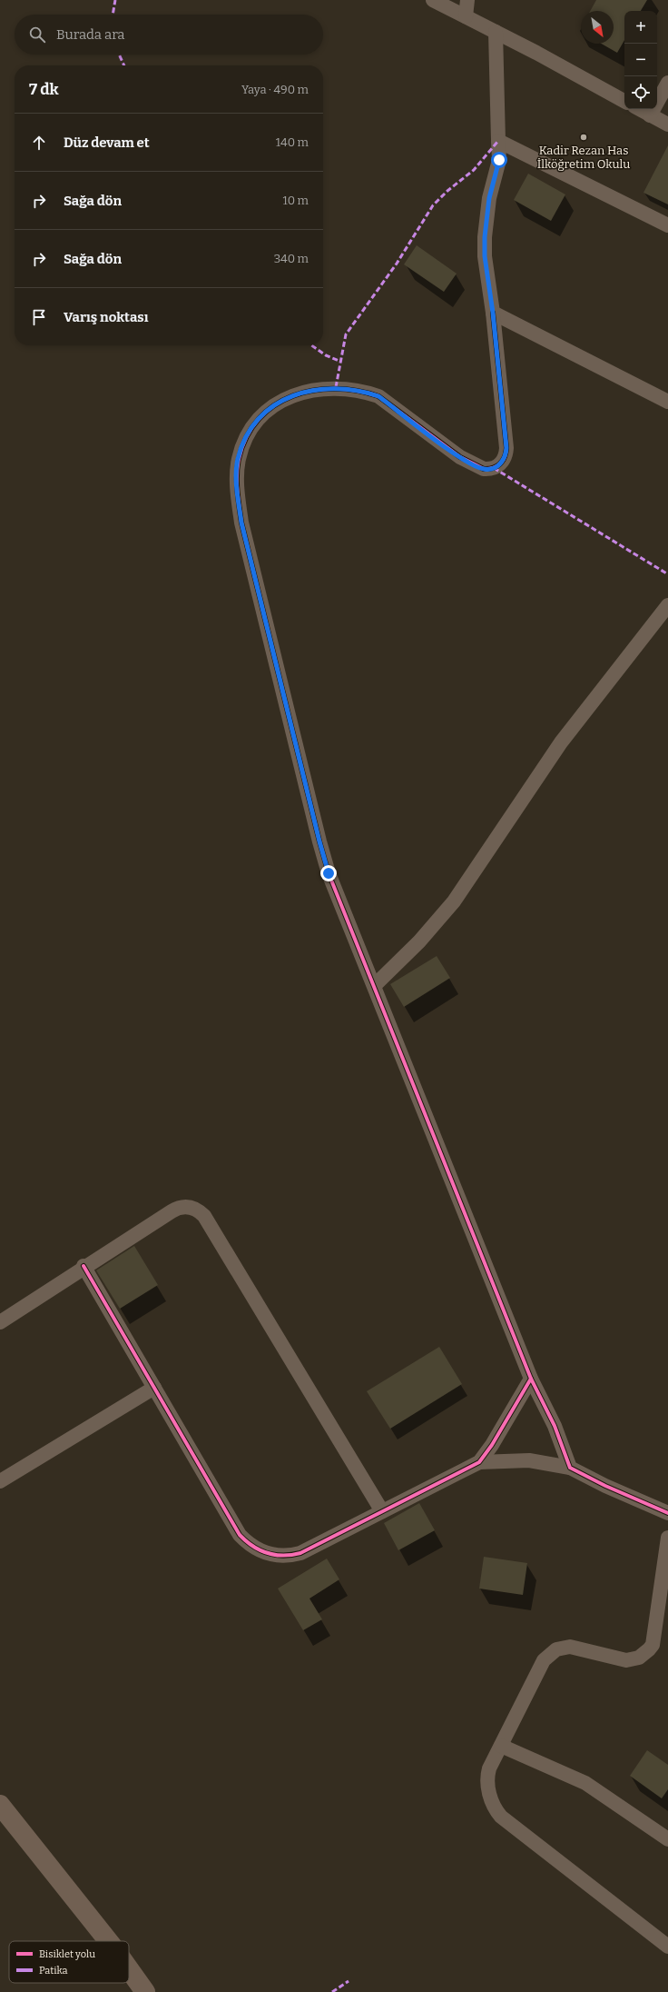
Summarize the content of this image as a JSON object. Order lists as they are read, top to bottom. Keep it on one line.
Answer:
{"places":["Kadir Rezan Has İlköğretim Okulu"],"legend":["Bisiklet yolu","Patika"],"north":"bottom right","page":{"map_buttons":["+","−"],"search":"Burada ara","heading":["7 dk","Yaya · 490 m"],"list":[["Düz devam et","140 m"],["Sağa dön","10 m"],["Sağa dön","340 m"],"Varış noktası"]}}
